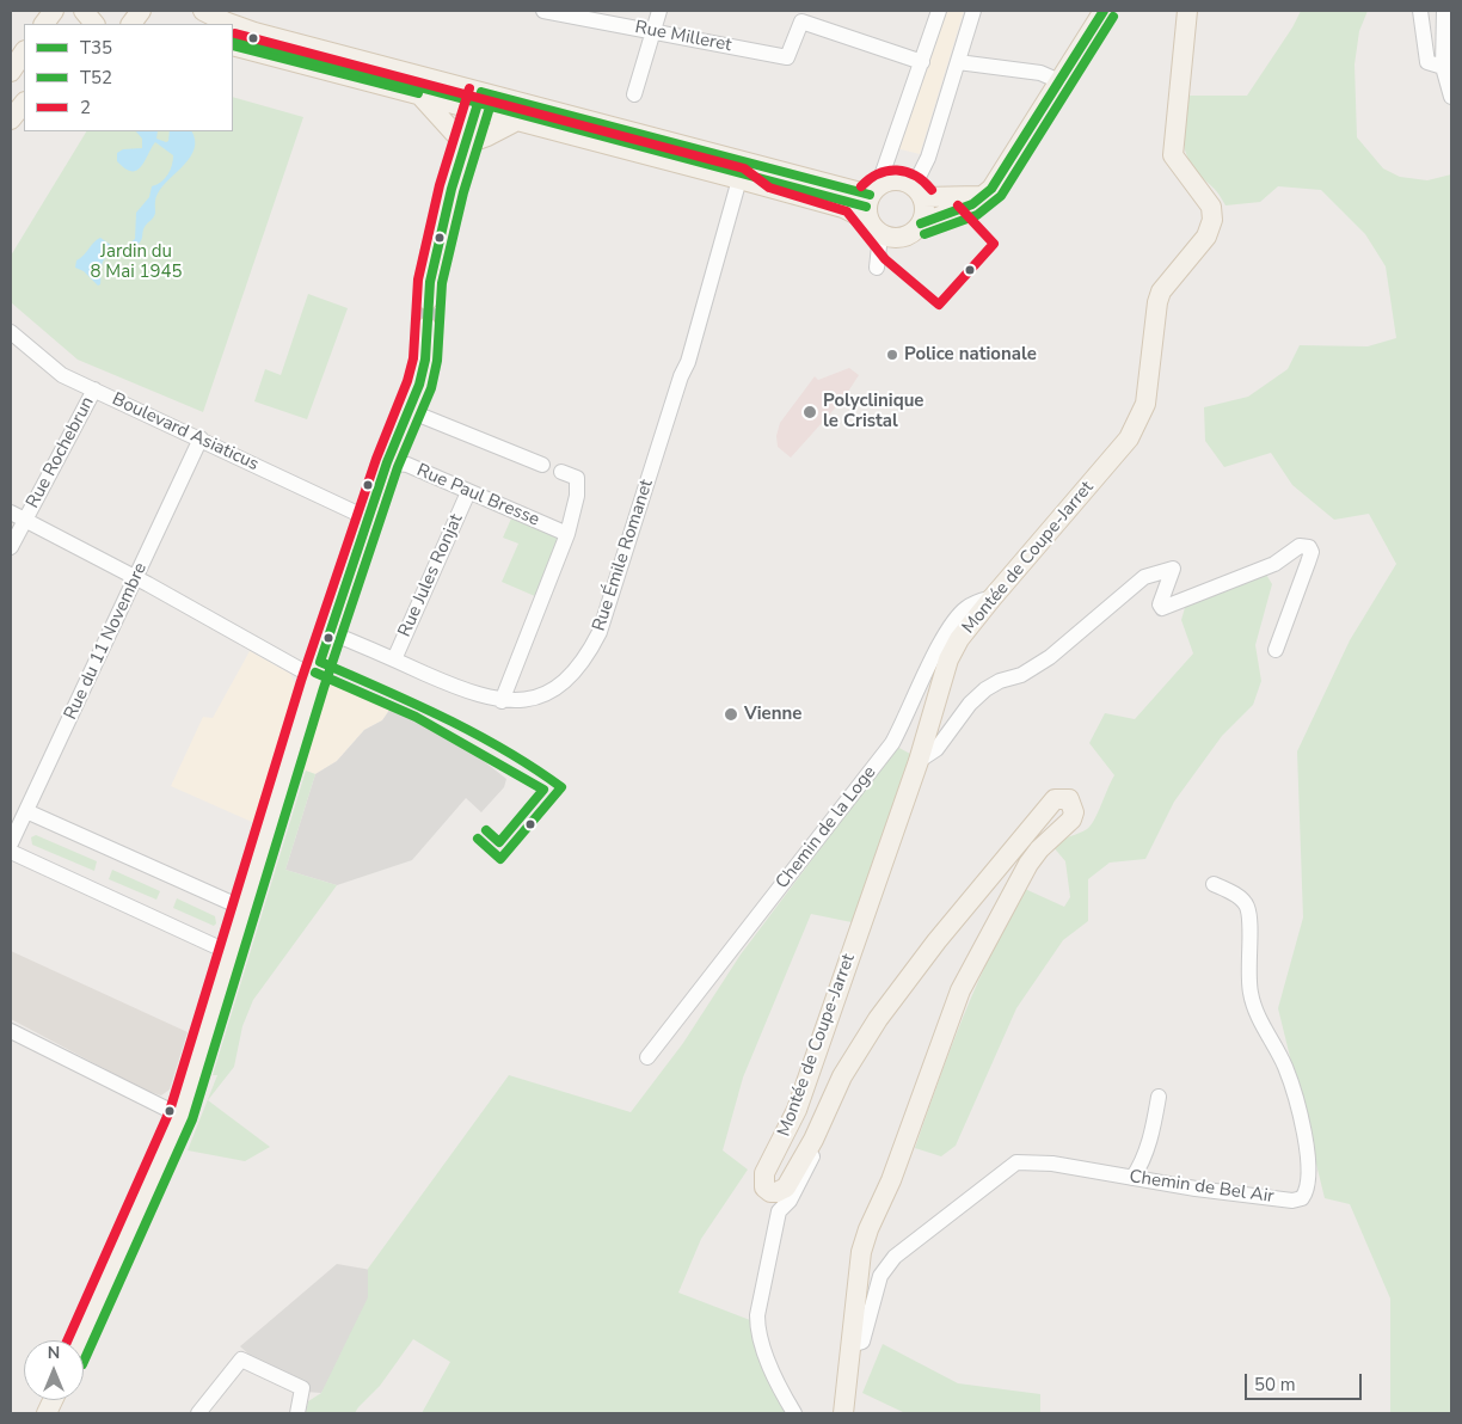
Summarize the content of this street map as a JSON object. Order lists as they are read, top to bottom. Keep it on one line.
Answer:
{"streets":{"main road":["Montée de Coupe-Jarret"],"street":["Rue Milleret","Boulevard Asiaticus","Rue Rochebrun","Rue Paul Bresse","Rue Émile Romanet","Rue Jules Ronjat","Rue du 11 Novembre","Chemin de la Loge","Chemin de Bel Air"]},"crossings":[["Boulevard Asiaticus","Rue Rochebrun"],["Boulevard Asiaticus","Rue du 11 Novembre"],["Rue Paul Bresse","Rue Jules Ronjat"],["Rue Émile Romanet","Rue Jules Ronjat"],["Montée de Coupe-Jarret","Chemin de la Loge"],["Montée de Coupe-Jarret","Chemin de Bel Air"]],"parks":["Jardin du 8 Mai 1945"],"places":["Police nationale","Polyclinique le Cristal","Vienne"],"lines":["transit line T35","transit line T52","transit line 2"],"legend":["T35","T52","2"],"scale_bar":"50 m","north":"top"}
